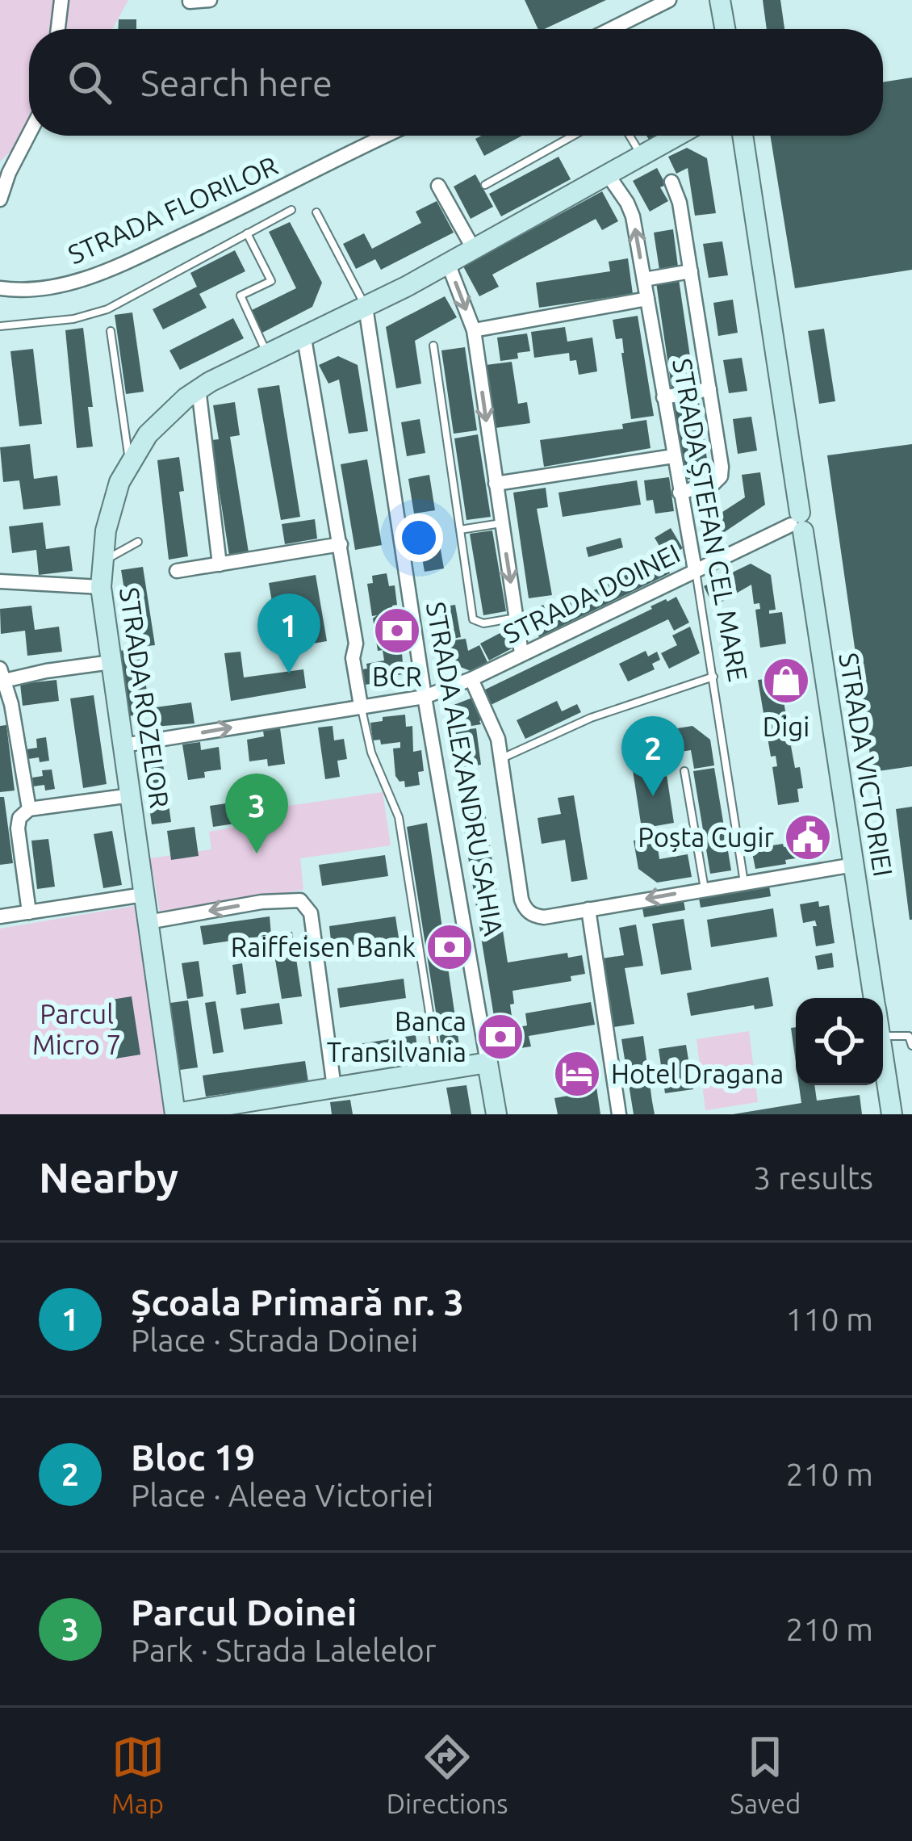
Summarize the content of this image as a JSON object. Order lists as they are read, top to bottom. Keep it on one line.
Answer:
{"streets":{"street":["STRADA FLORILOR","STRADA ȘTEFAN CEL MARE","STRADA DOINEI","STRADA ROZELOR","STRADA VICTORIEI","STRADA ALEXANDRU SAHIA"]},"crossings":[["STRADA ȘTEFAN CEL MARE","STRADA DOINEI"],["STRADA ȘTEFAN CEL MARE","STRADA ROZELOR"],["STRADA DOINEI","STRADA ROZELOR"],["STRADA DOINEI","STRADA VICTORIEI"],["STRADA DOINEI","STRADA ALEXANDRU SAHIA"],["STRADA ROZELOR","STRADA ALEXANDRU SAHIA"]],"parks":["Parcul Micro 7"],"places":{"bank":["BCR","Raiffeisen Bank","Banca Transilvania"],"shop":["Digi"],"public building":["Poșta Cugir"],"hotel":["Hotel Dragana"]},"page":{"search":"Search here","pins":["1","2","3"],"heading":["Nearby","3 results"],"list":[{"mark":"1","name":"Școala Primară nr. 3","note":"Place · Strada Doinei","value":"110 m"},{"mark":"2","name":"Bloc 19","note":"Place · Aleea Victoriei","value":"210 m"},{"mark":"3","name":"Parcul Doinei","note":"Park · Strada Lalelelor","value":"210 m"}],"nav":["Map","Directions","Saved"]}}
